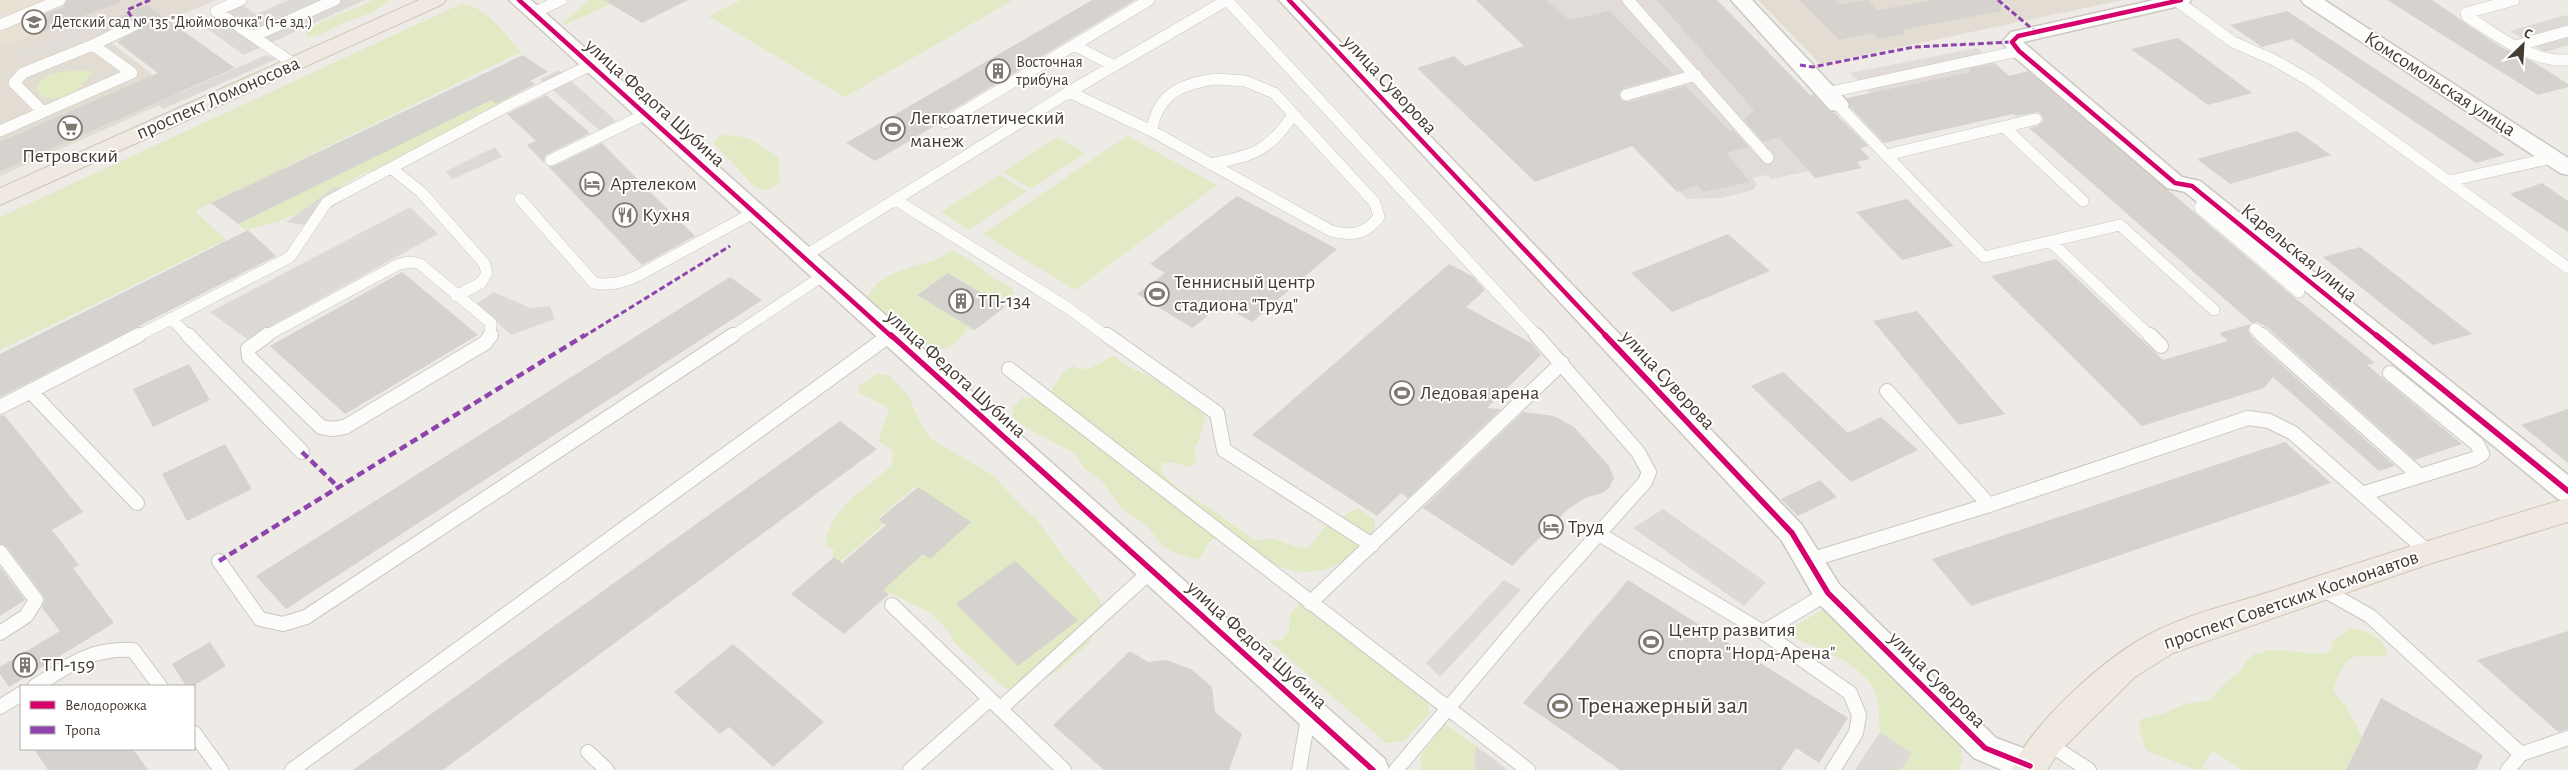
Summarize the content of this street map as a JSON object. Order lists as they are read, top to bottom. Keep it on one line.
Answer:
{"streets":{"main road":["проспект Ломоносова","проспект Советских Космонавтов"],"street":["Комсомольская улица","улица Суворова","улица Федота Шубина","Карельская улица"]},"crossings":[["улица Суворова","проспект Советских Космонавтов"]],"places":{"school or university":["Детский сад № 135 \"Дюймовочка\" (1-е зд.)"],"building":["Восточная трибуна","ТП-134","ТП-159"],"supermarket":["Петровский"],"sports":["Легкоатлетический манеж","Теннисный центр стадиона \"Труд\"","Ледовая арена","Центр развития спорта \"Норд-Арена\"","Тренажерный зал"],"hotel":["Артелеком","Труд"],"restaurant":["Кухня"]},"legend":["Велодорожка","Тропа"],"north":"top right"}
